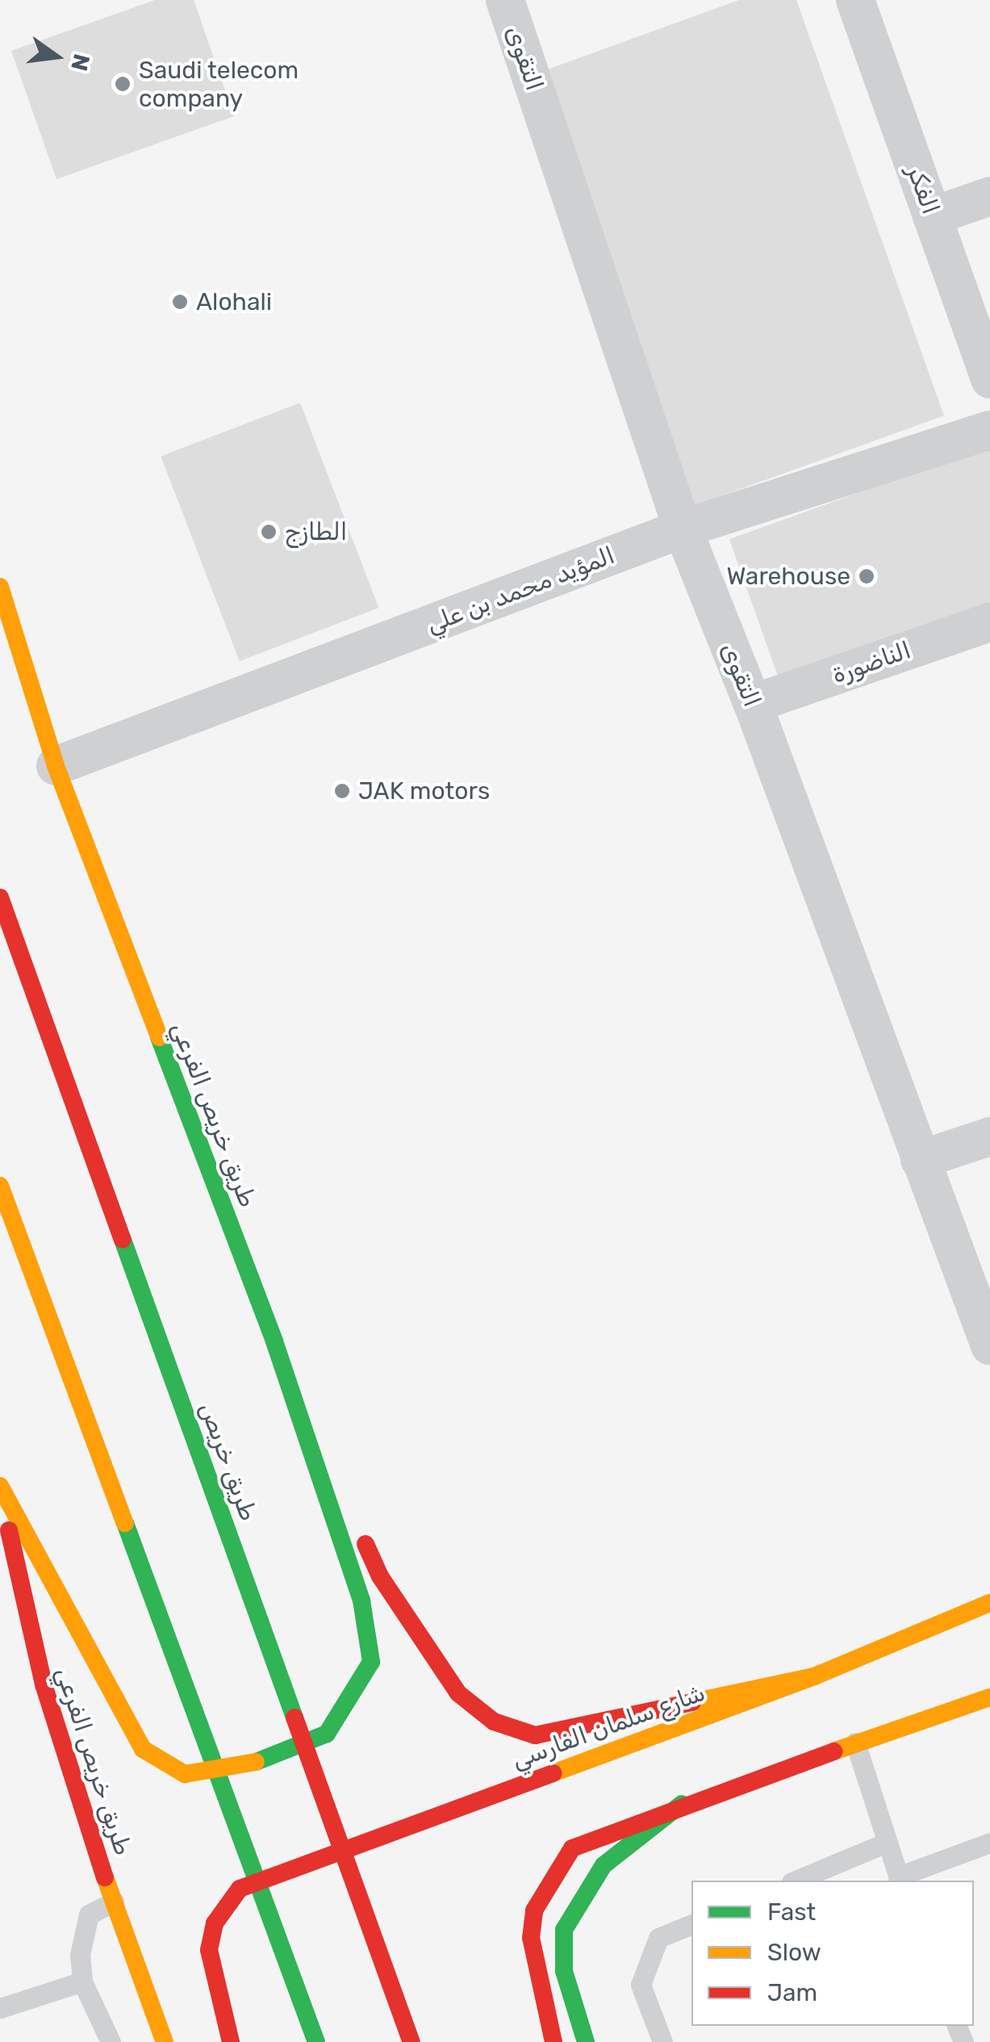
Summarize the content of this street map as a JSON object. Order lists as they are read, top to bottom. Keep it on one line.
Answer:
{"streets":{"main road":["طريق خريص الفرعي","طريق خريص","شارع سلمان الفارسي"],"street":["التقوى","الفكر","المؤيد محمد بن علي","الناضورة"]},"crossings":[["التقوى","المؤيد محمد بن علي"],["التقوى","الناضورة"],["المؤيد محمد بن علي","طريق خريص الفرعي"]],"places":["Saudi telecom company","Alohali","الطازج","Warehouse","JAK motors"],"legend":["Fast","Slow","Jam"],"north":"right"}
